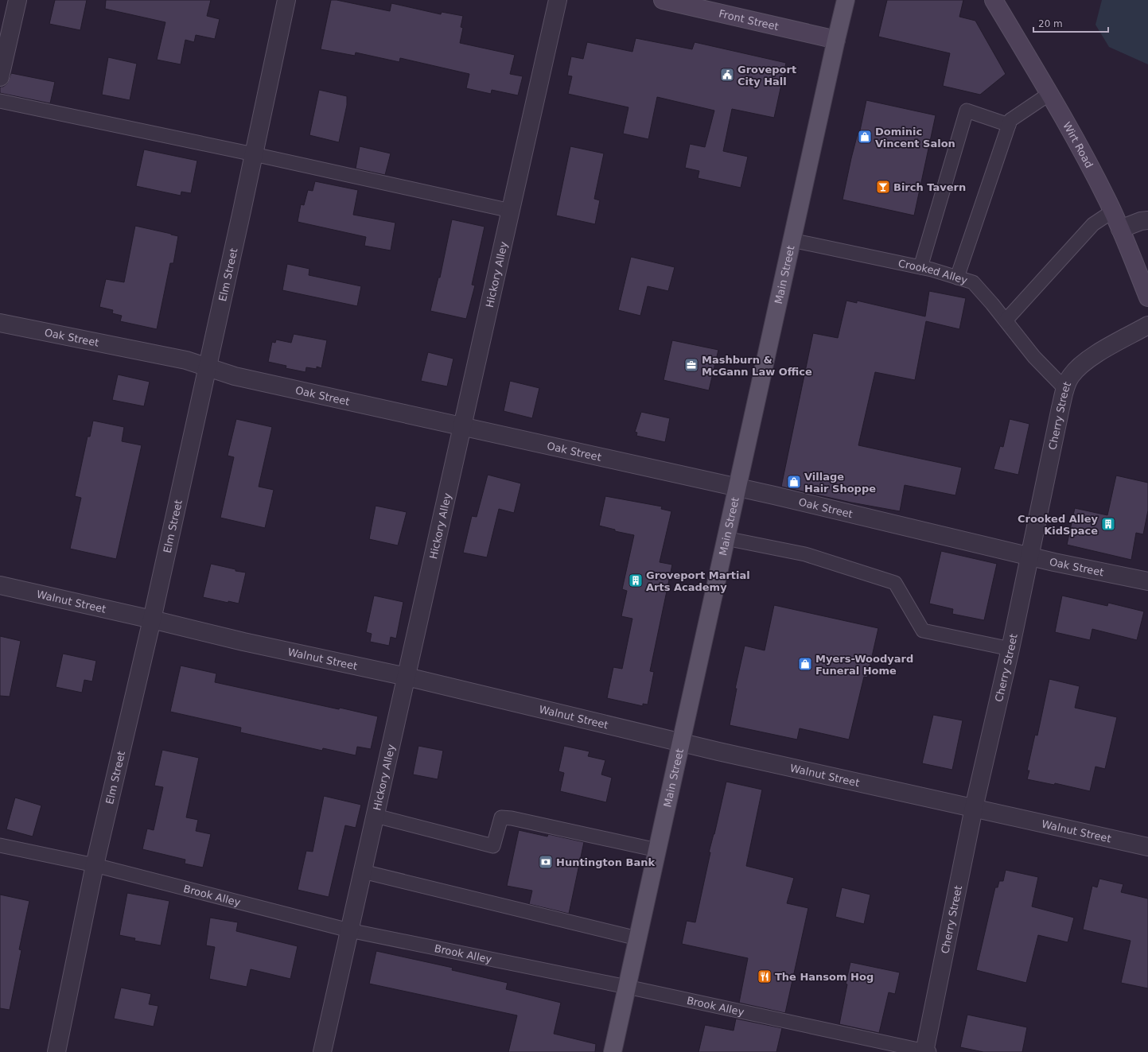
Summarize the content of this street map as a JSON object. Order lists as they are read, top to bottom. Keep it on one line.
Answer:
{"streets":{"main road":["Main Street"],"street":["Front Street","Wirt Road","Elm Street","Hickory Alley","Oak Street","Cherry Street","Walnut Street"],"lane":["Crooked Alley","Brook Alley"]},"crossings":[["Front Street","Main Street"],["Crooked Alley","Main Street"],["Crooked Alley","Cherry Street"],["Elm Street","Oak Street"],["Elm Street","Walnut Street"],["Elm Street","Brook Alley"],["Hickory Alley","Oak Street"],["Hickory Alley","Walnut Street"],["Hickory Alley","Brook Alley"],["Main Street","Oak Street"],["Main Street","Walnut Street"],["Main Street","Brook Alley"],["Oak Street","Cherry Street"],["Cherry Street","Walnut Street"],["Cherry Street","Brook Alley"]],"places":{"public building":["Groveport City Hall"],"shop":["Dominic Vincent Salon","Village Hair Shoppe","Myers-Woodyard Funeral Home"],"bar":["Birch Tavern"],"office":["Mashburn & McGann Law Office"],"building":["Crooked Alley KidSpace","Groveport Martial Arts Academy"],"bank":["Huntington Bank"],"restaurant":["The Hansom Hog"]},"scale_bar":"20 m"}
